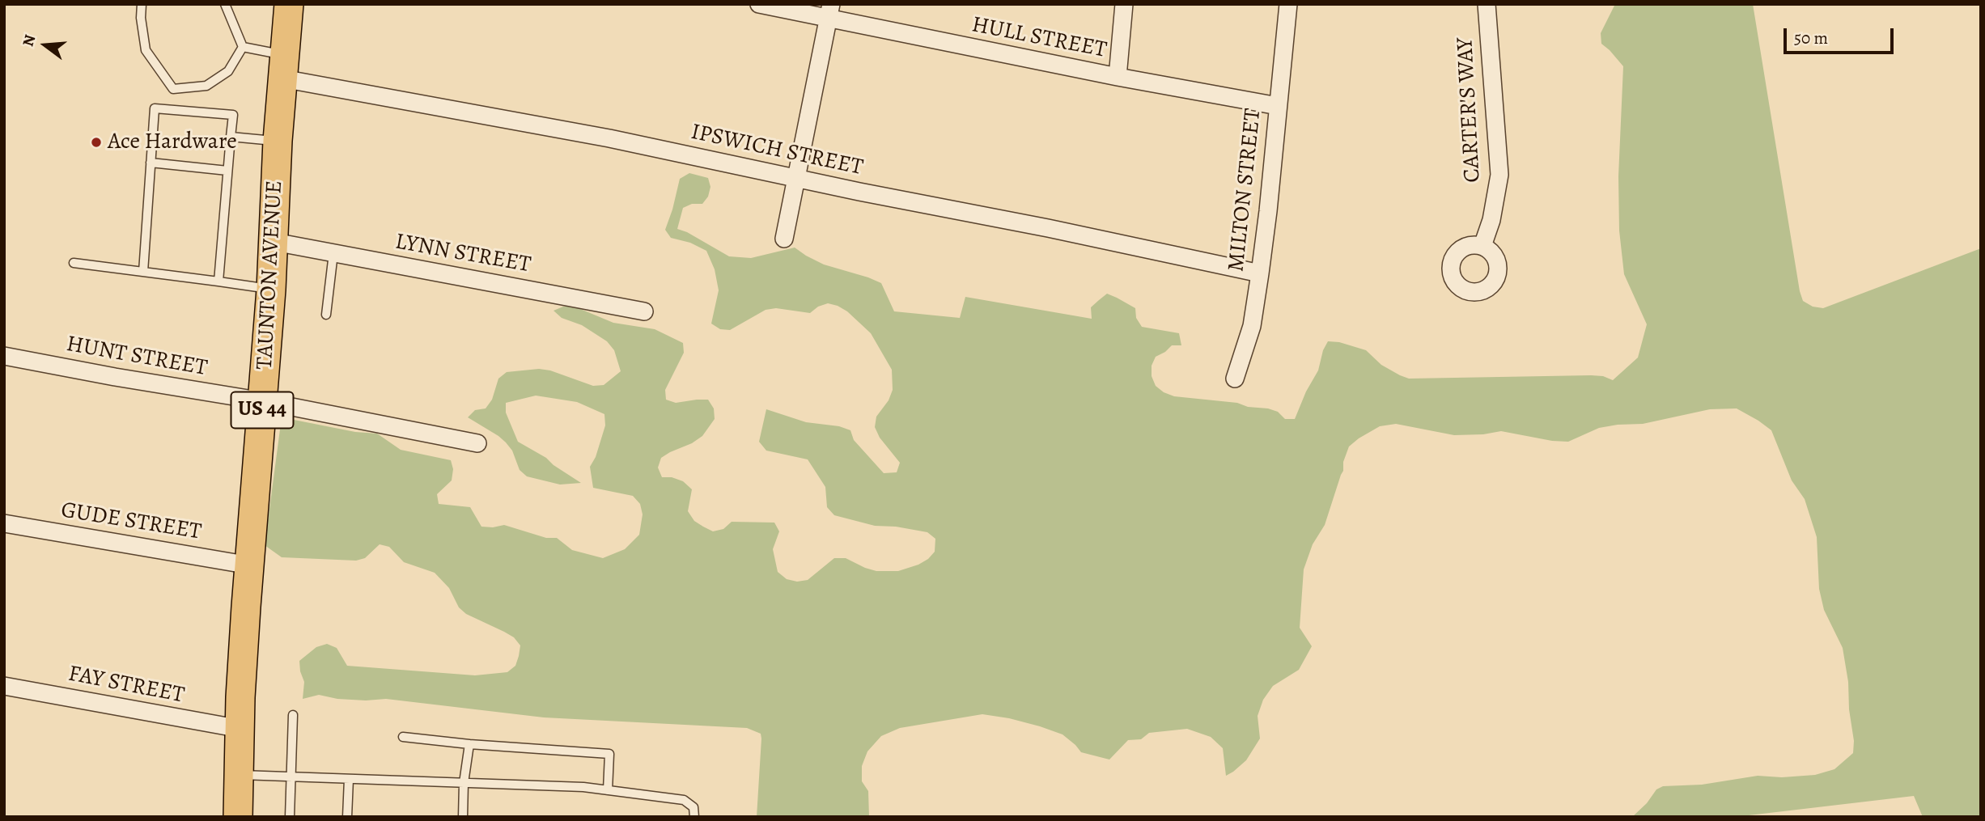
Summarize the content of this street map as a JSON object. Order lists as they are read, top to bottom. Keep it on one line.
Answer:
{"streets":{"highway":["TAUNTON AVENUE","US 44"],"street":["HULL STREET","CARTER'S WAY","IPSWICH STREET","MILTON STREET","LYNN STREET","HUNT STREET","GUDE STREET","FAY STREET"]},"crossings":[["HULL STREET","MILTON STREET"],["IPSWICH STREET","MILTON STREET"],["IPSWICH STREET","TAUNTON AVENUE"],["LYNN STREET","TAUNTON AVENUE"],["TAUNTON AVENUE","HUNT STREET"],["TAUNTON AVENUE","GUDE STREET"],["TAUNTON AVENUE","FAY STREET"]],"places":["Ace Hardware"],"scale_bar":"50 m","north":"left"}
